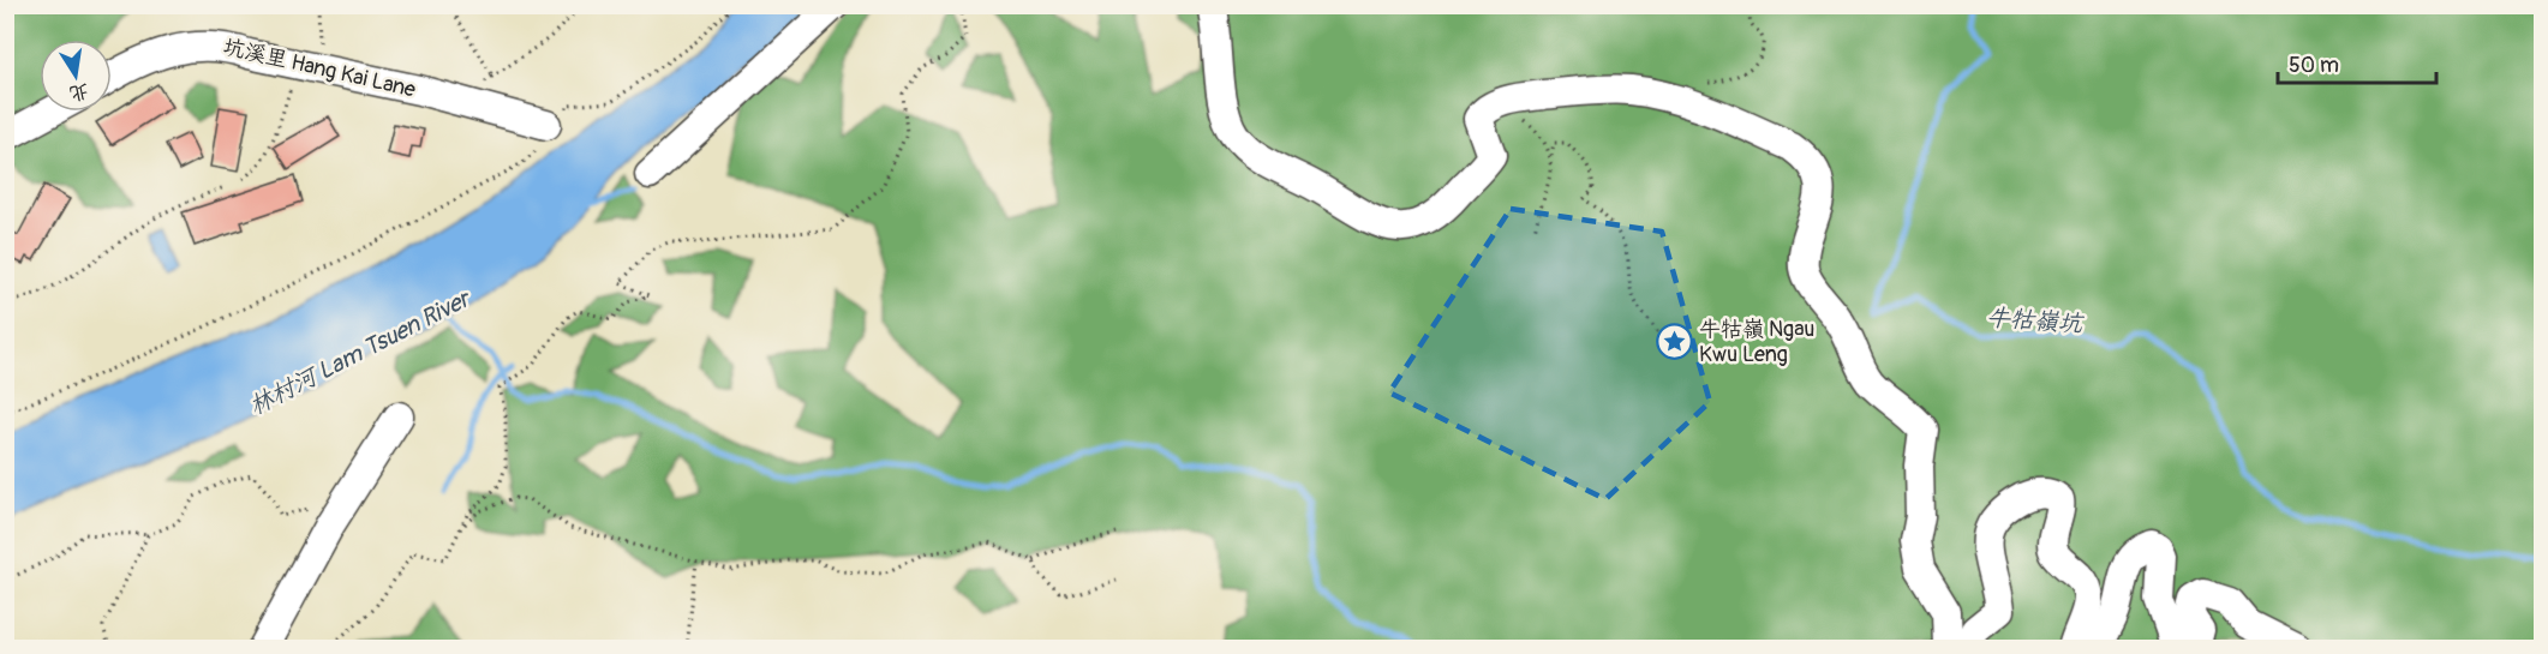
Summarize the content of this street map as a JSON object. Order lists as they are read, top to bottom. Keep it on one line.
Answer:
{"streets":{"lane":["坑溪里 Hang Kai Lane"]},"water":["牛牯嶺坑","林村河 Lam Tsuen River"],"places":{"place":["牛牯嶺 Ngau Kwu Leng"]},"scale_bar":"50 m","north":"bottom"}
